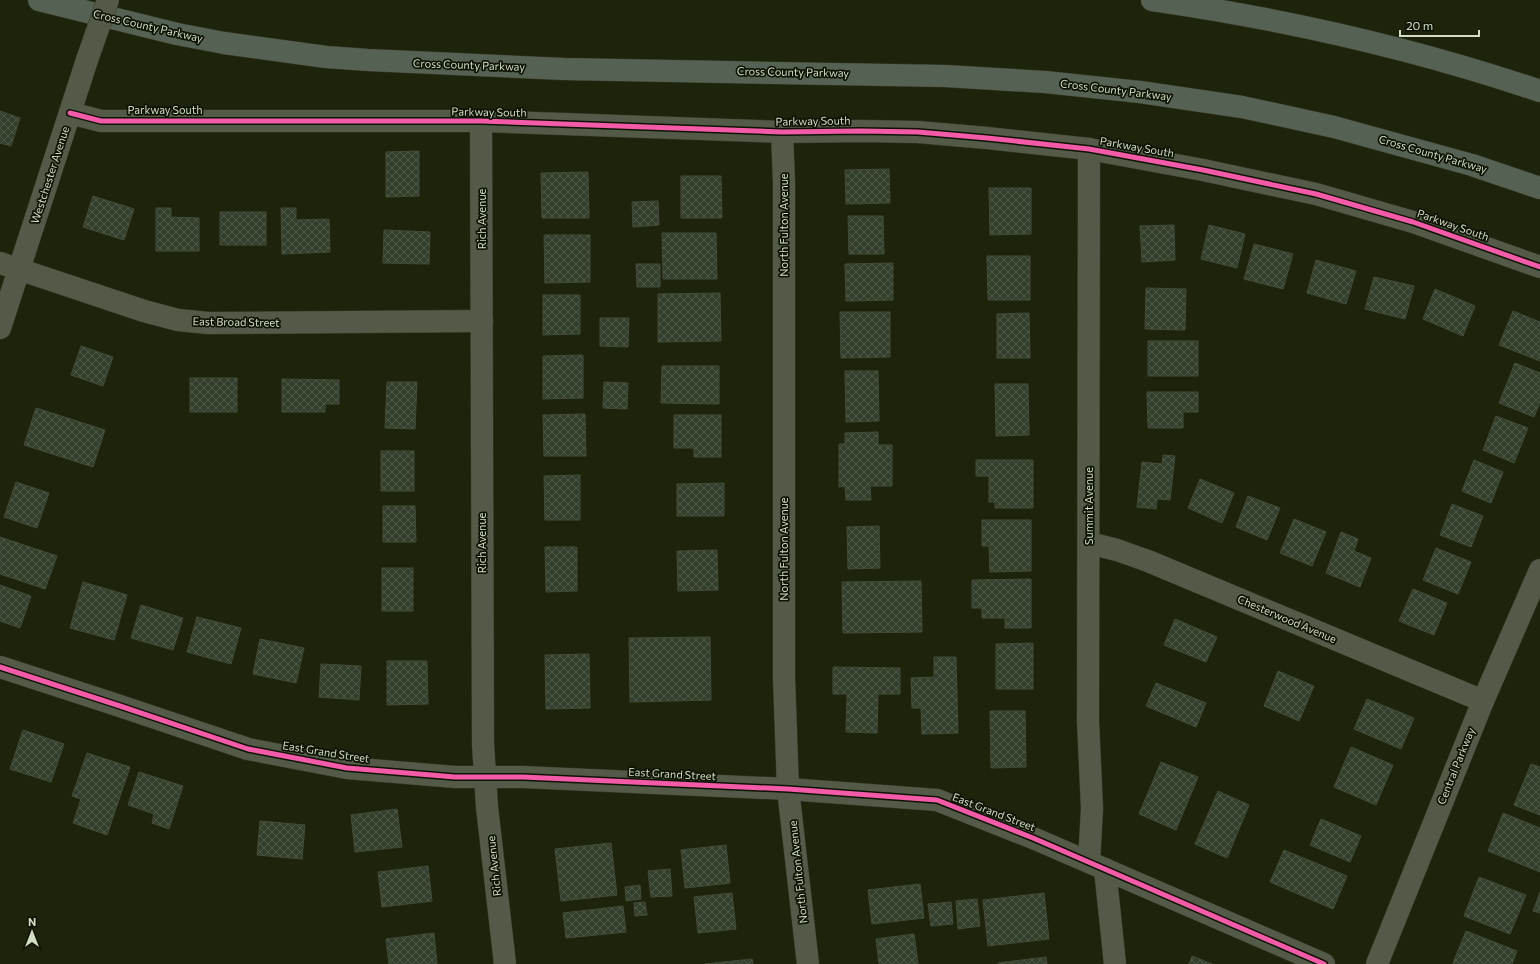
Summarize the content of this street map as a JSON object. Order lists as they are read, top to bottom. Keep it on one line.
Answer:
{"streets":{"highway":["Cross County Parkway"],"street":["Parkway South","Westchester Avenue","Rich Avenue","North Fulton Avenue","East Broad Street","Summit Avenue","Chesterwood Avenue","East Grand Street","Central Parkway"]},"crossings":[["Parkway South","Westchester Avenue"],["Parkway South","Rich Avenue"],["Parkway South","North Fulton Avenue"],["Parkway South","Summit Avenue"],["Westchester Avenue","East Broad Street"],["Rich Avenue","East Broad Street"],["Rich Avenue","East Grand Street"],["North Fulton Avenue","East Grand Street"],["Summit Avenue","Chesterwood Avenue"],["Summit Avenue","East Grand Street"],["Chesterwood Avenue","Central Parkway"]],"scale_bar":"20 m","north":"top"}
